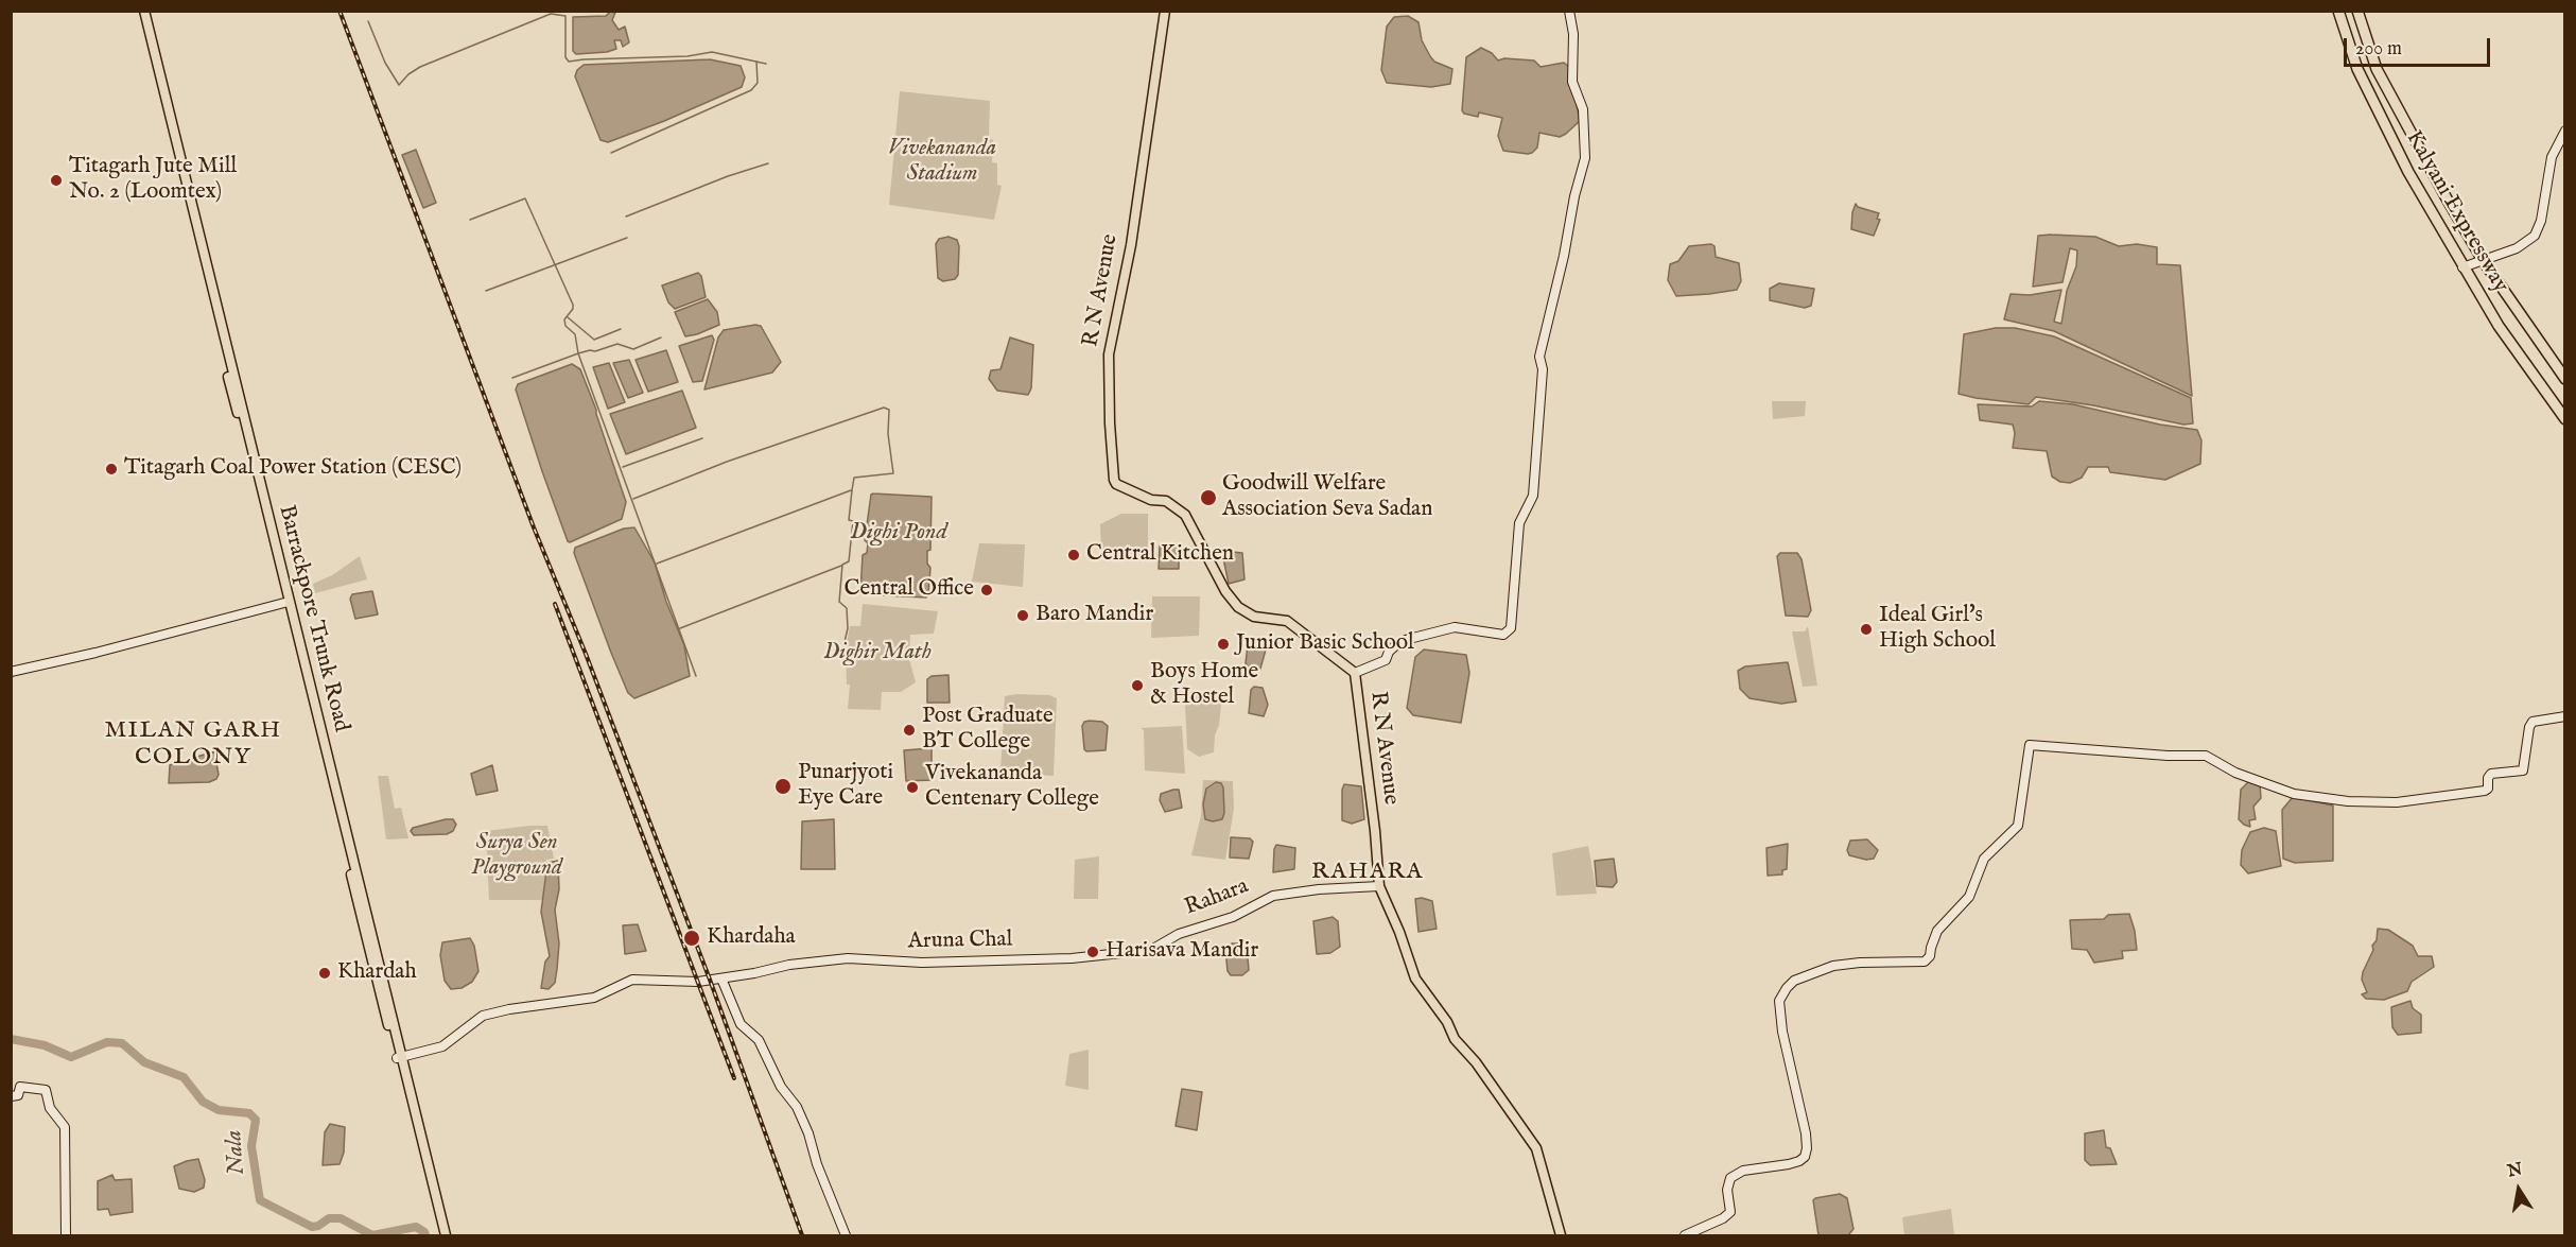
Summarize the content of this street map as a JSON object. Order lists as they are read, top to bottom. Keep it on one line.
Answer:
{"streets":{"highway":["Kalyani Expressway"],"main road":["R N Avenue","Barrackpore Trunk Road"],"street":["Rahara","Aruna Chal"]},"crossings":[["R N Avenue","Rahara"],["Barrackpore Trunk Road","Aruna Chal"],["Rahara","Aruna Chal"]],"districts":["MILAN GARH COLONY","RAHARA"],"water":["Dighi Pond","Nala"],"parks":["Vivekananda Stadium","Dighir Math","Surya Sen Playground"],"places":["Titagarh Jute Mill No. 2 (Loomtex)","Titagarh Coal Power Station (CESC)","Goodwill Welfare Association Seva Sadan","Central Kitchen","Central Office","Baro Mandir","Ideal Girl's High School","Junior Basic School","Boys Home & Hostel","Post Graduate BT College","Punarjyoti Eye Care","Vivekananda Centenary College","Khardaha","Harisava Mandir","Khardah"],"scale_bar":"200 m","north":"top"}
